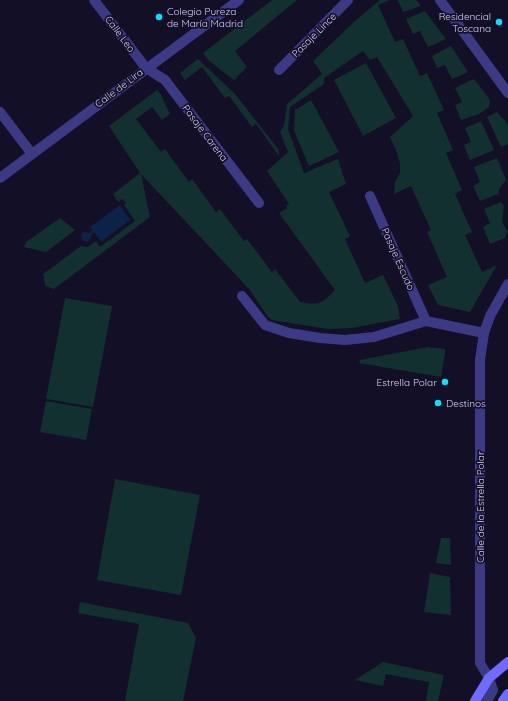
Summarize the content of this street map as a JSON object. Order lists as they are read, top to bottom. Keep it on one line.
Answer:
{"streets":{"street":["Calle Leo","Pasaje Lince","Calle de Lira","Pasaje Carena","Pasaje Escudo","Calle de la Estrella Polar"]},"crossings":[["Calle Leo","Calle de Lira"],["Calle Leo","Pasaje Carena"],["Calle de Lira","Pasaje Carena"]],"places":["Colegio Pureza de María Madrid","Residencial Toscana","Estrella Polar","Destinos"]}
